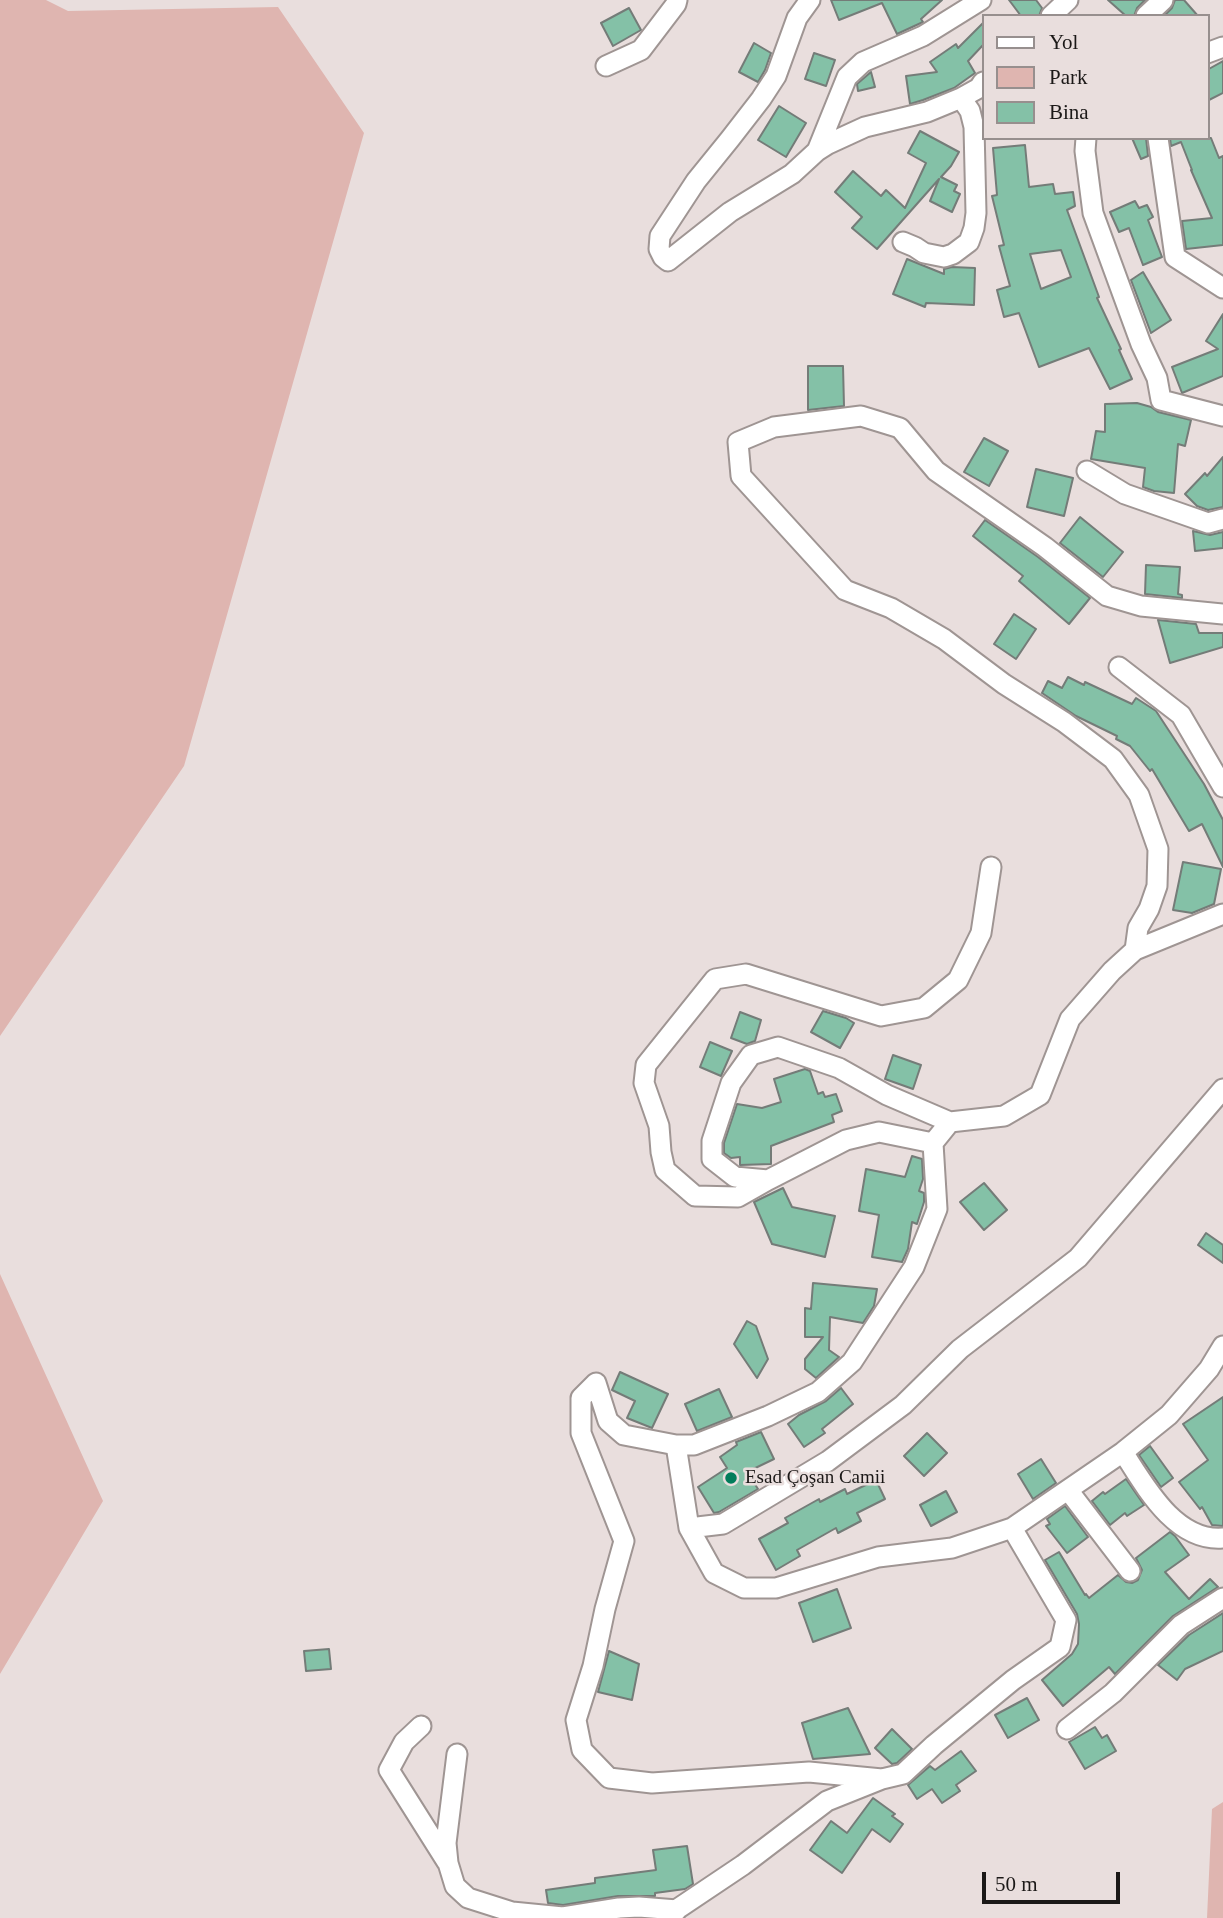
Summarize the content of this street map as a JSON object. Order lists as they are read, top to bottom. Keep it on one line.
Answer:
{"places":["Esad Çoşan Camii"],"legend":["Yol","Park","Bina"],"scale_bar":"50 m"}
